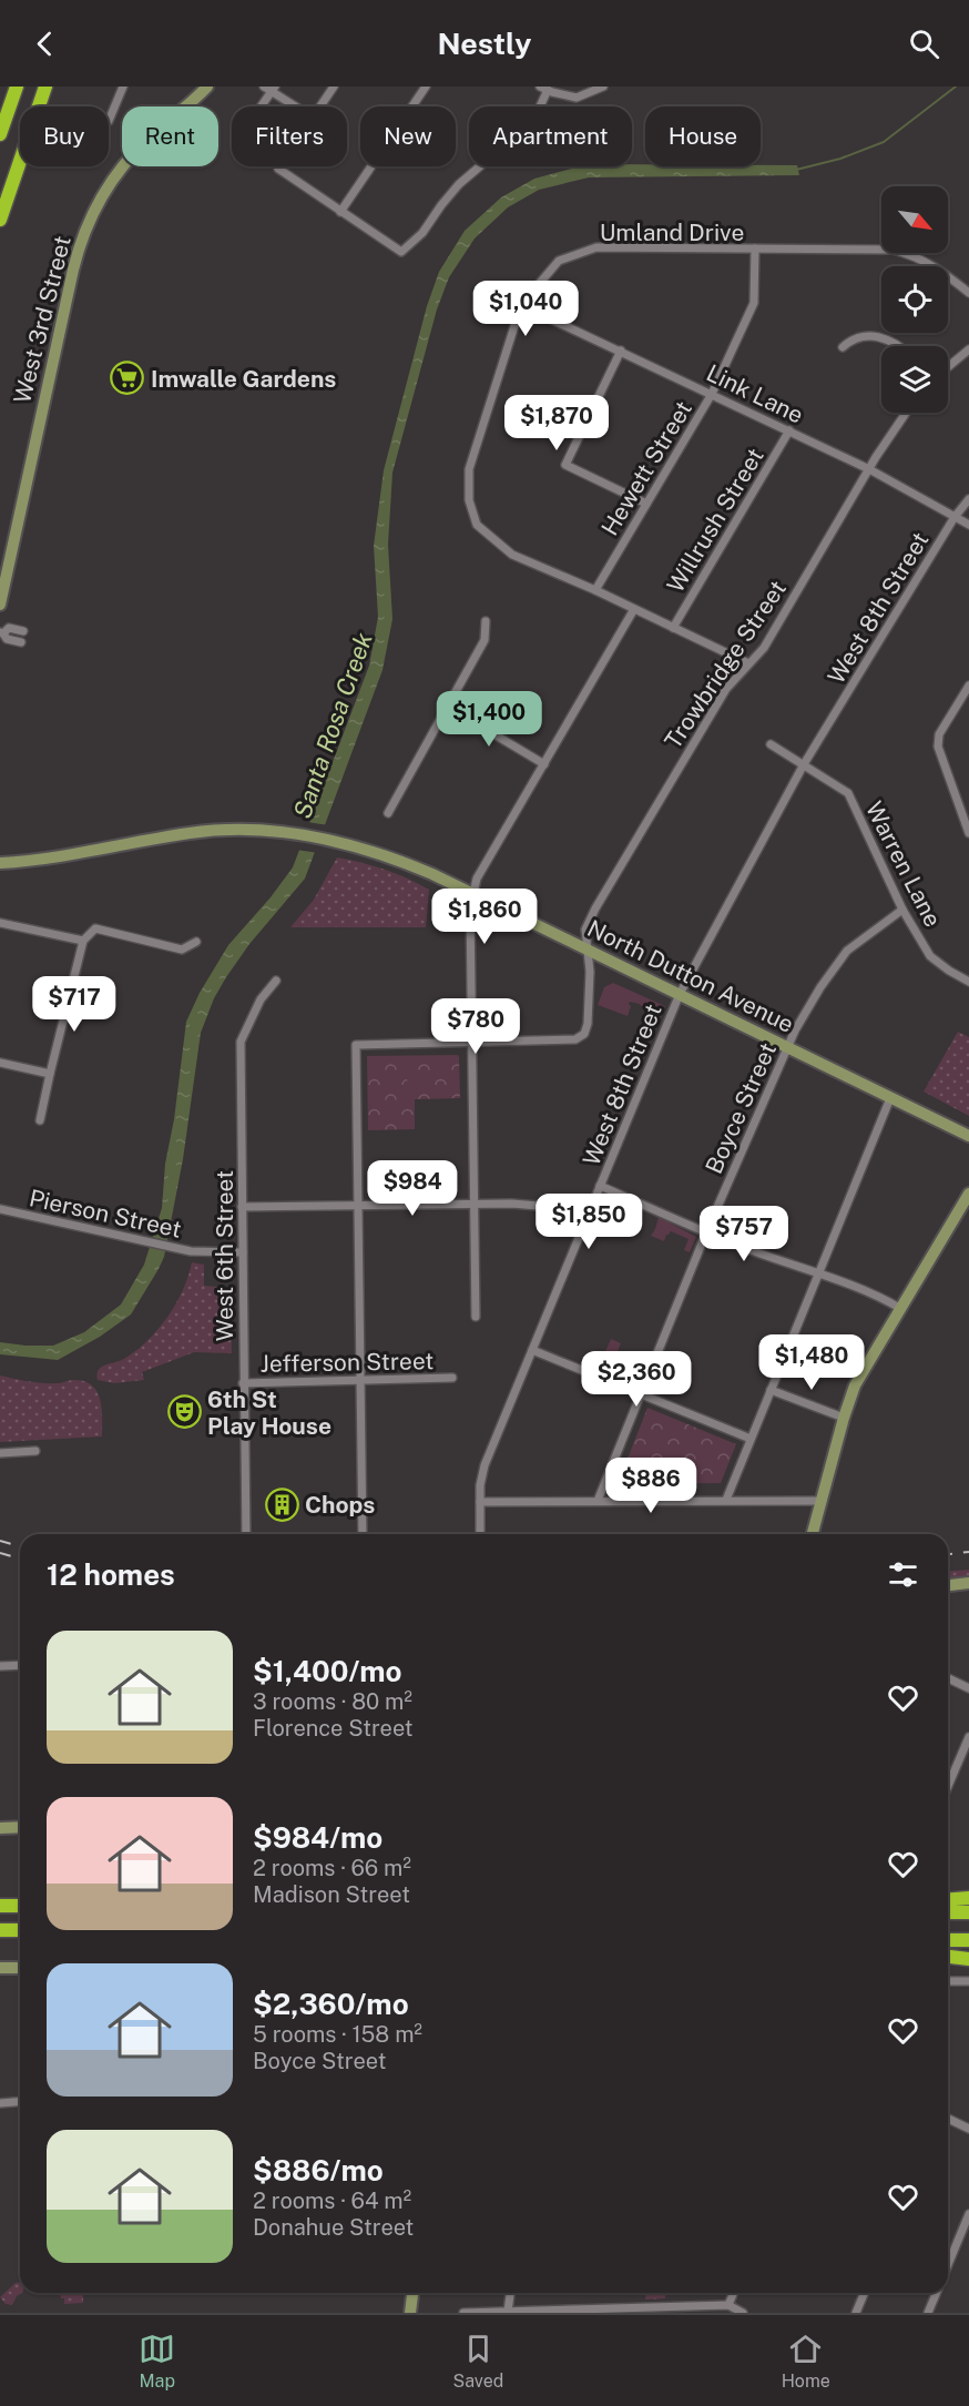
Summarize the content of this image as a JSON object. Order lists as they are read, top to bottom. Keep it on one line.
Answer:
{"streets":{"main road":["West 3rd Street","North Dutton Avenue"],"street":["Umland Drive","Link Lane","Hewett Street","Willrush Street","West 8th Street","Trowbridge Street","Warren Lane","Boyce Street","Pierson Street","West 6th Street","Jefferson Street"]},"crossings":[["Umland Drive","Link Lane"],["Umland Drive","Hewett Street"],["Umland Drive","Willrush Street"],["Umland Drive","Trowbridge Street"],["Link Lane","Hewett Street"],["Link Lane","Willrush Street"],["Link Lane","West 8th Street"],["Link Lane","Trowbridge Street"],["West 8th Street","Warren Lane"],["West 8th Street","North Dutton Avenue"],["Trowbridge Street","North Dutton Avenue"],["Warren Lane","Boyce Street"],["North Dutton Avenue","Boyce Street"],["Pierson Street","West 6th Street"],["West 6th Street","Jefferson Street"]],"water":["Santa Rosa Creek"],"places":{"supermarket":["Imwalle Gardens"],"theatre":["6th St Play House"],"building":["Chops"]},"north":"bottom right","page":{"header":"Nestly","chip":["Buy","Rent","Filters","New","Apartment","House"],"price":["$1,040","$1,870","$1,400","$1,860","$717","$780","$984","$1,850","$757","$1,480","$2,360","$886"],"heading":"12 homes","list":[{"name":"$1,400/mo","note":"3 rooms · 80 m² · Florence Street"},{"name":"$984/mo","note":"2 rooms · 66 m² · Madison Street"},{"name":"$2,360/mo","note":"5 rooms · 158 m² · Boyce Street"},{"name":"$886/mo","note":"2 rooms · 64 m² · Donahue Street"}],"tabs":["Map","Saved","Home"]}}
